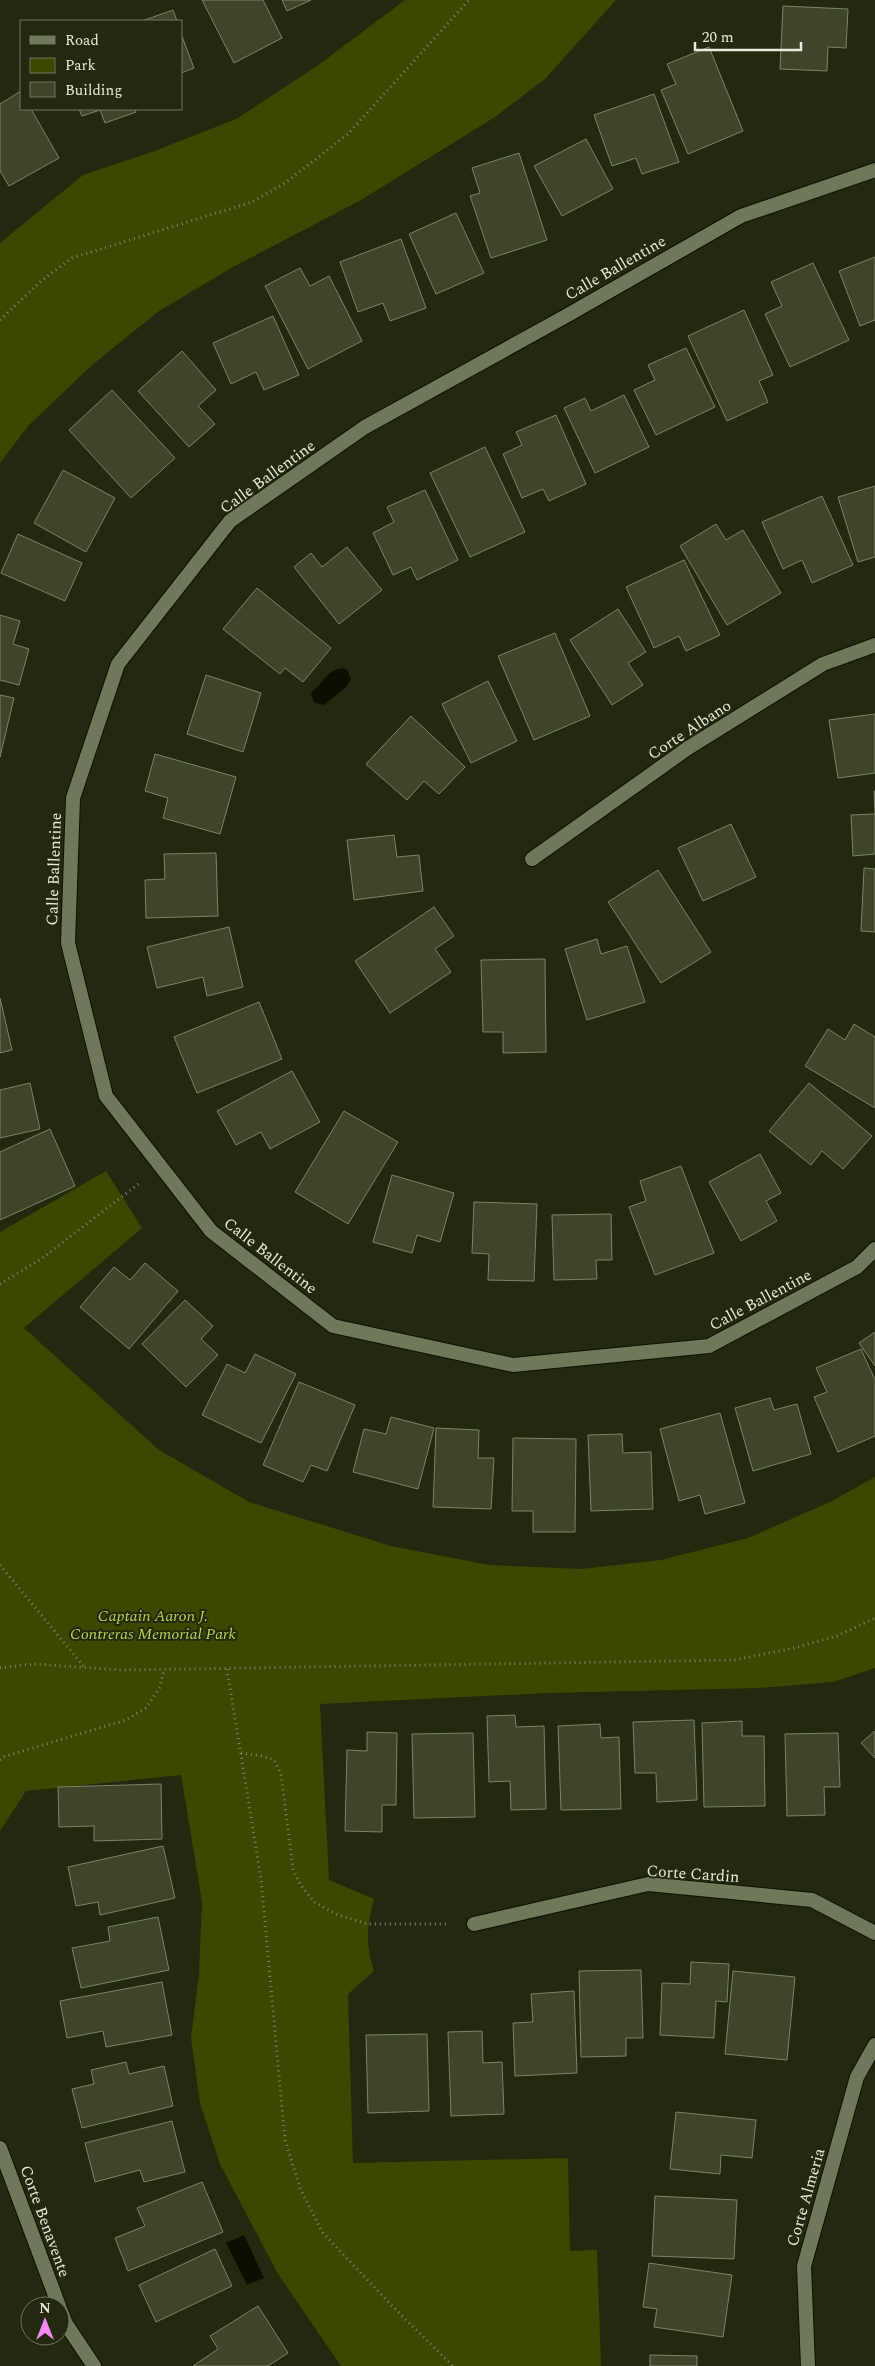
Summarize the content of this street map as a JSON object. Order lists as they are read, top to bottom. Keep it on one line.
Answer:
{"streets":{"street":["Calle Ballentine","Corte Albano","Corte Cardin","Corte Almeria","Corte Benavente"]},"parks":["Captain Aaron J. Contreras Memorial Park"],"legend":["Road","Park","Building"],"scale_bar":"20 m","north":"top"}
